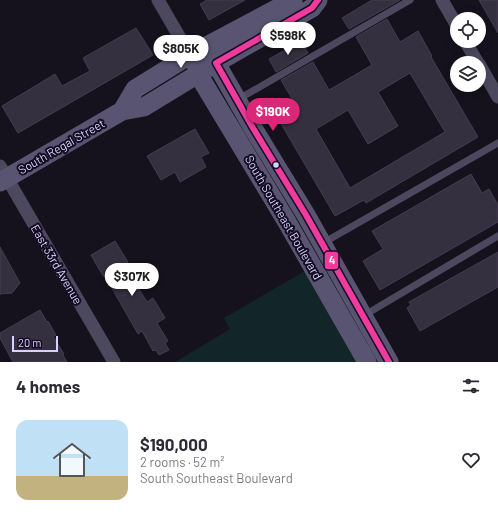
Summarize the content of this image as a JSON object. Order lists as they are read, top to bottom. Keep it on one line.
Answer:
{"streets":{"main road":["South Regal Street","South Southeast Boulevard"],"street":["East 33rd Avenue"]},"crossings":[["South Regal Street","South Southeast Boulevard"],["South Regal Street","East 33rd Avenue"]],"lines":["transit line 4"],"scale_bar":"20 m","page":{"price":["$598K","$805K","$190K","$307K"],"scale":"20 m","heading":"4 homes","list":[{"name":"$190,000","note":"2 rooms · 52 m² · South Southeast Boulevard"}]}}
